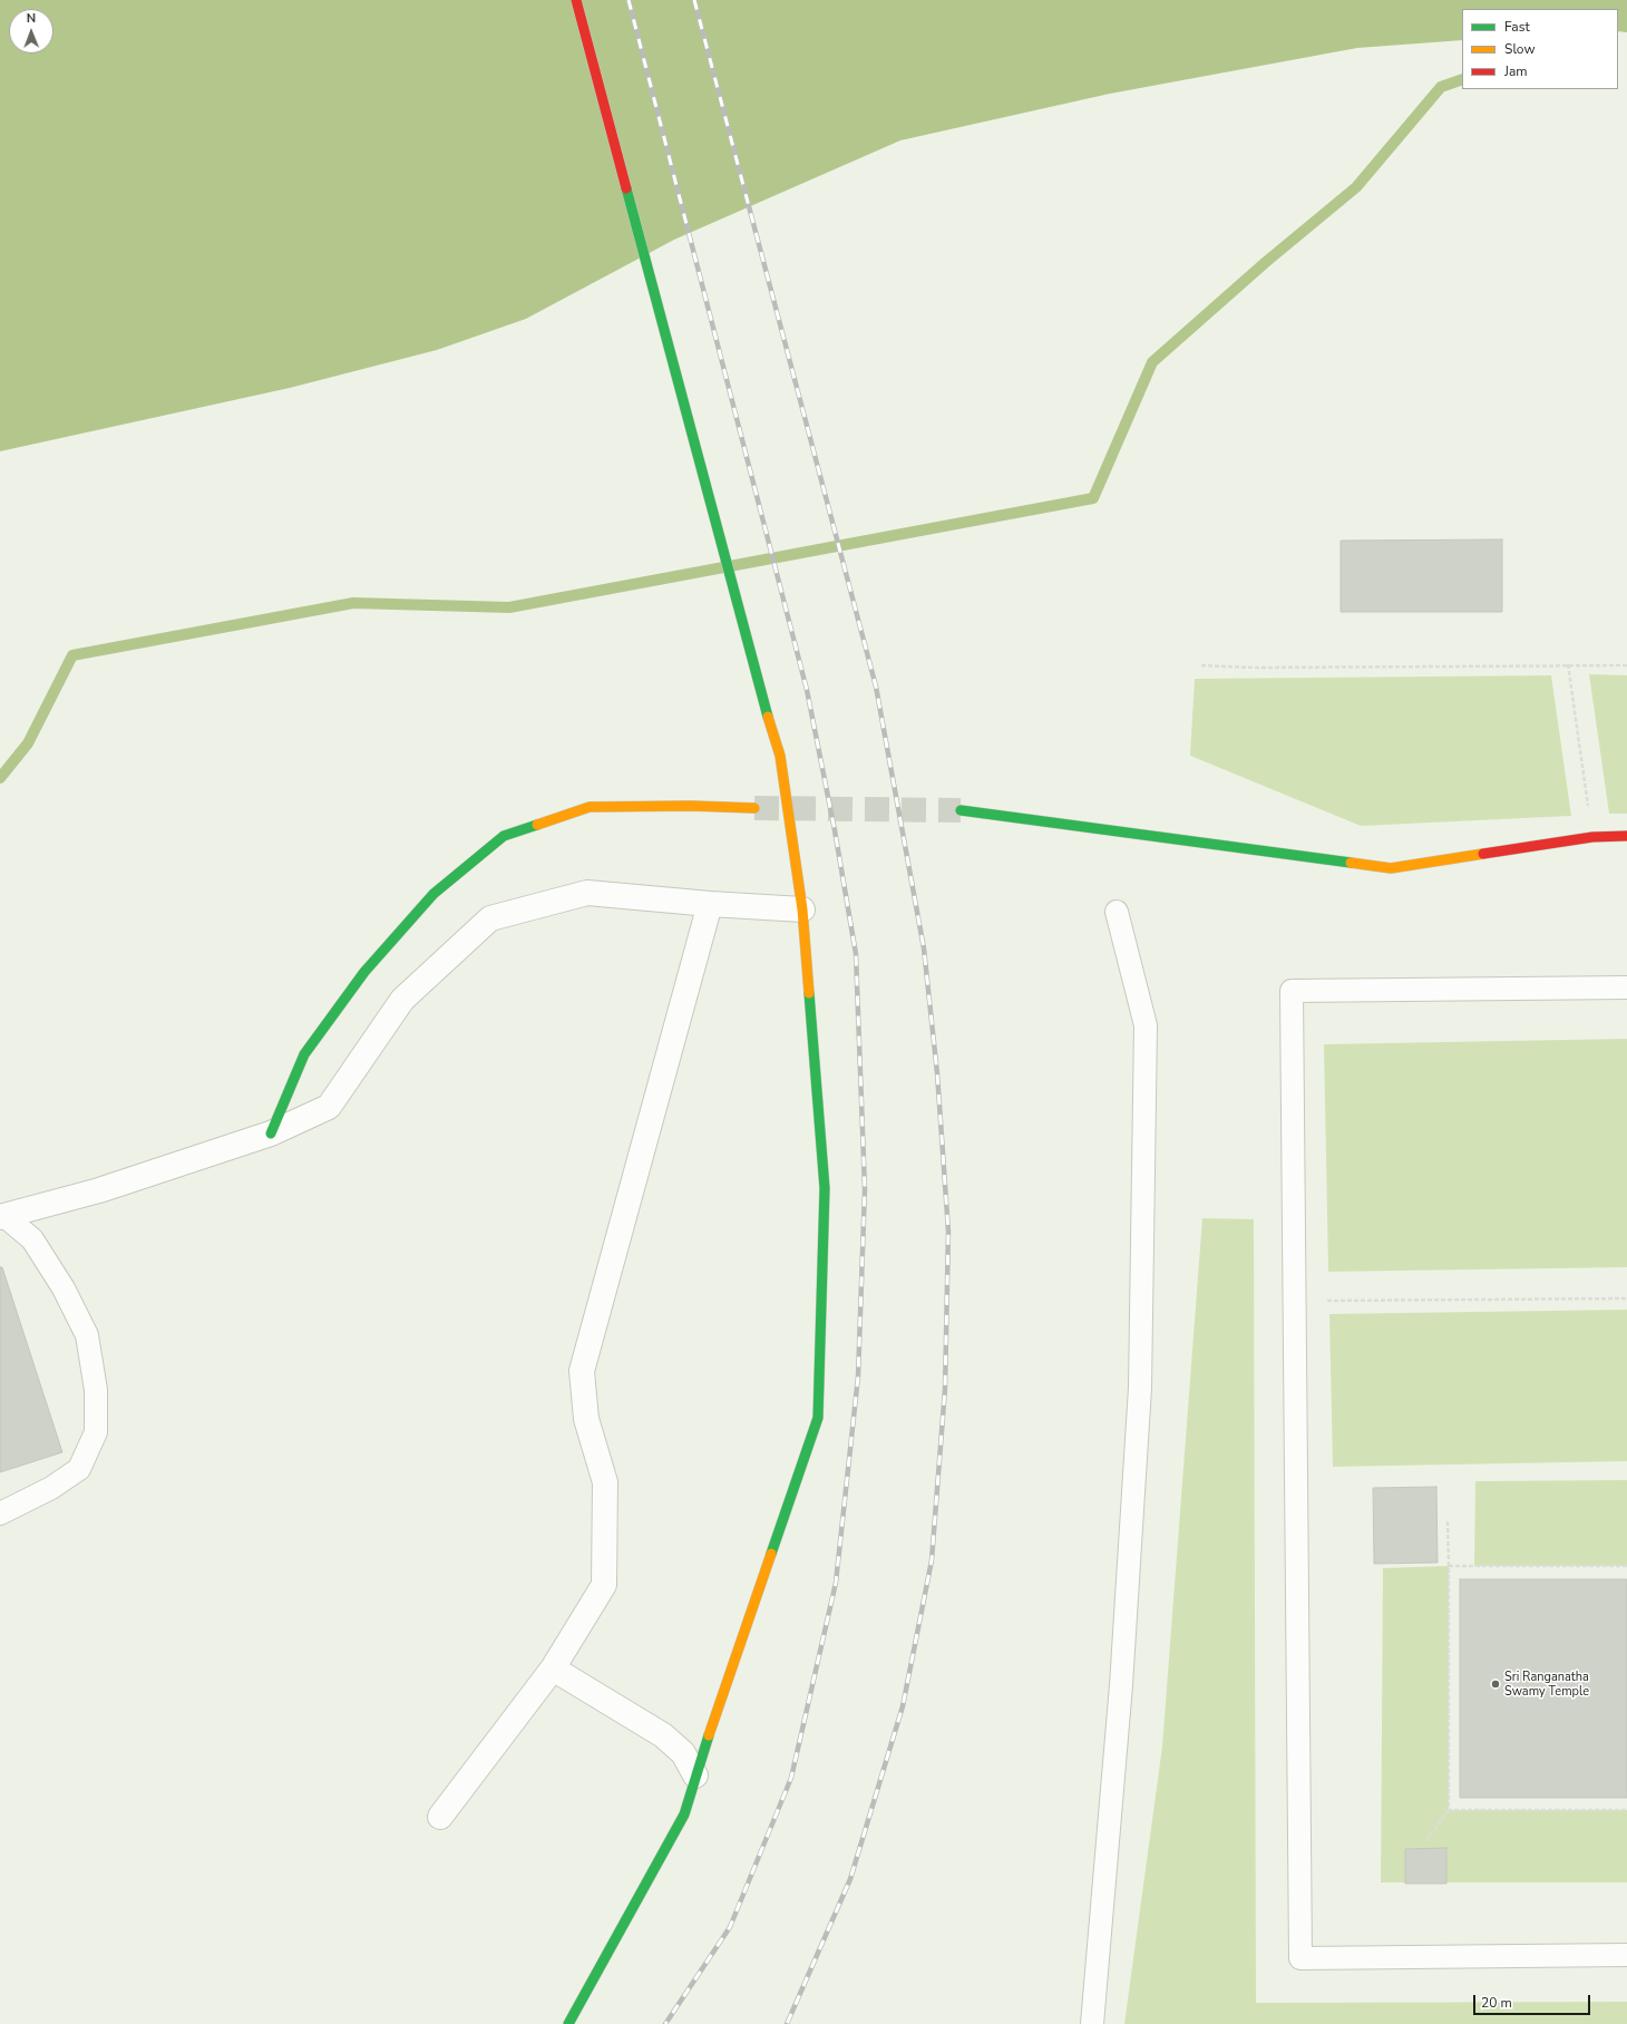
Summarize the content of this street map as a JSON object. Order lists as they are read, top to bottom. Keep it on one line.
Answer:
{"places":["Sri Ranganatha Swamy Temple"],"legend":["Fast","Slow","Jam"],"scale_bar":"20 m","north":"top"}
